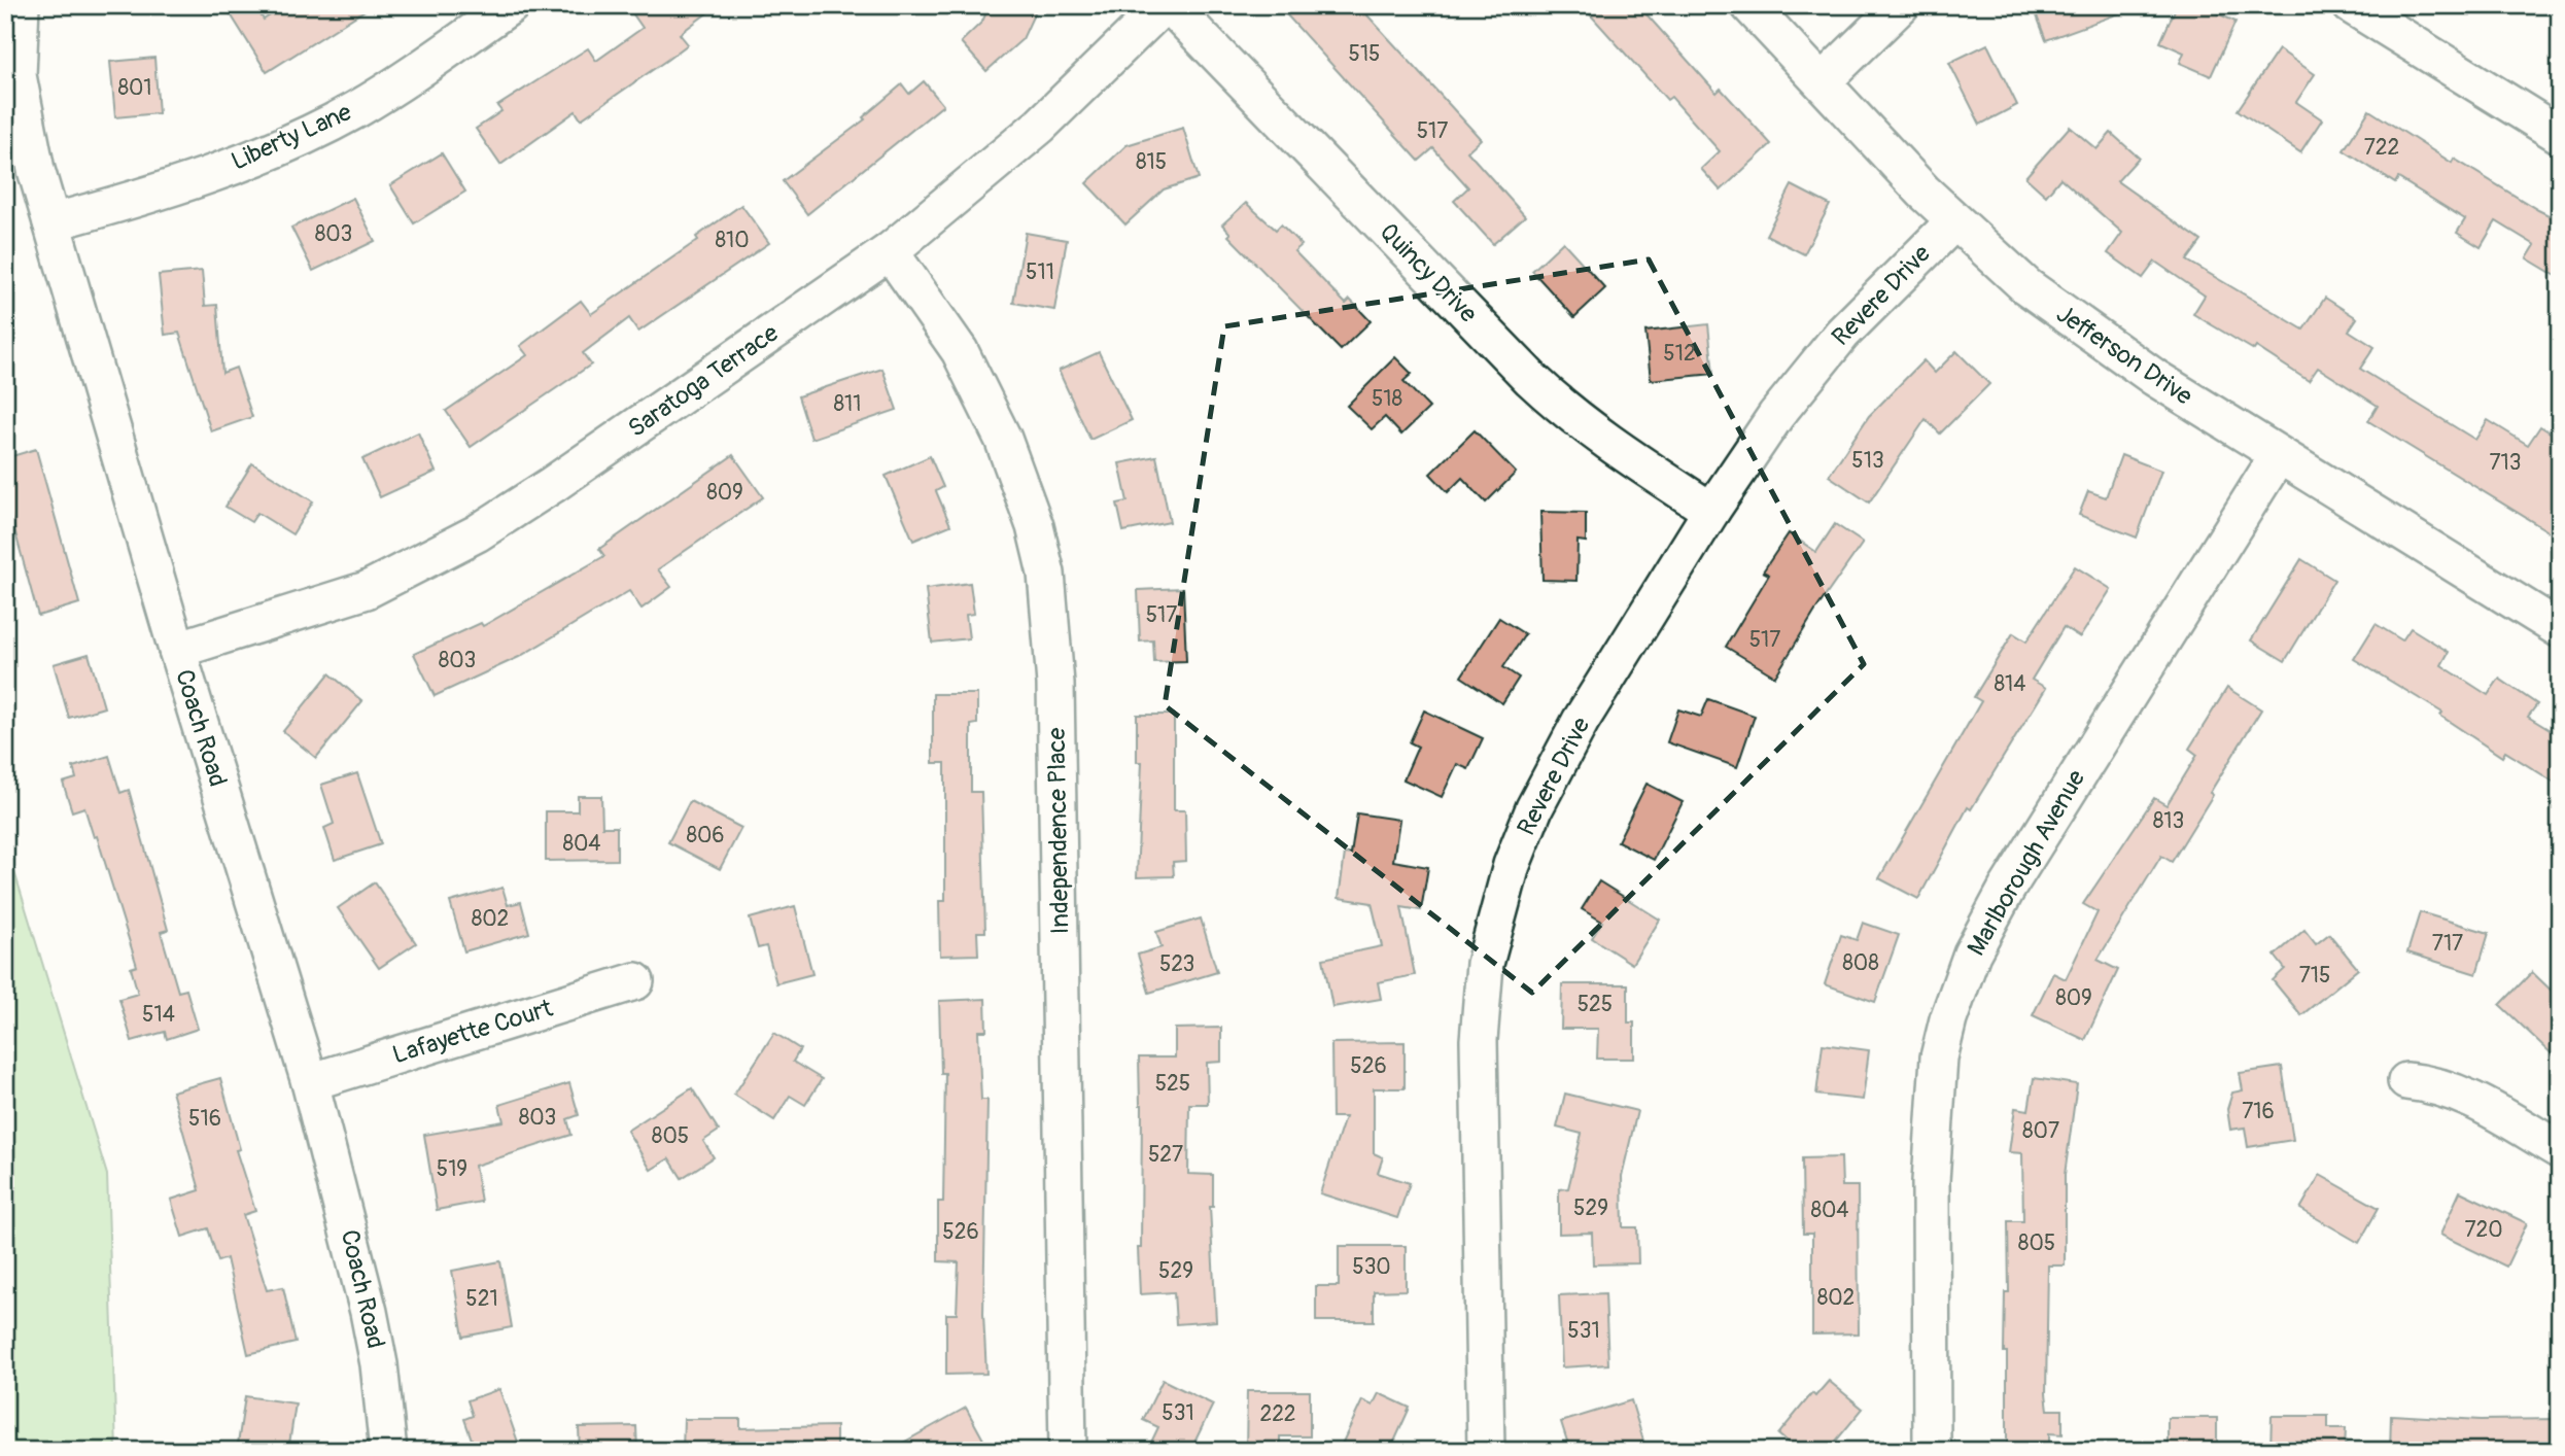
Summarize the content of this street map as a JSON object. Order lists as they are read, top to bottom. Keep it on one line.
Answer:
{"streets":{"street":["Liberty Lane","Quincy Drive","Revere Drive","Jefferson Drive","Saratoga Terrace","Coach Road","Independence Place","Marlborough Avenue","Lafayette Court"]},"crossings":[["Liberty Lane","Coach Road"],["Quincy Drive","Revere Drive"],["Revere Drive","Jefferson Drive"],["Jefferson Drive","Marlborough Avenue"],["Saratoga Terrace","Coach Road"],["Saratoga Terrace","Independence Place"],["Coach Road","Lafayette Court"]],"house_numbers":["515","801","517","722","815","803","810","511","512","518","811","513","713","809","517","517","803","814","813","806","804","802","717","808","523","715","809","525","514","526","525","716","803","516","807","805","527","519","529","804","720","526","805","530","529","802","521","531","531","222"]}
